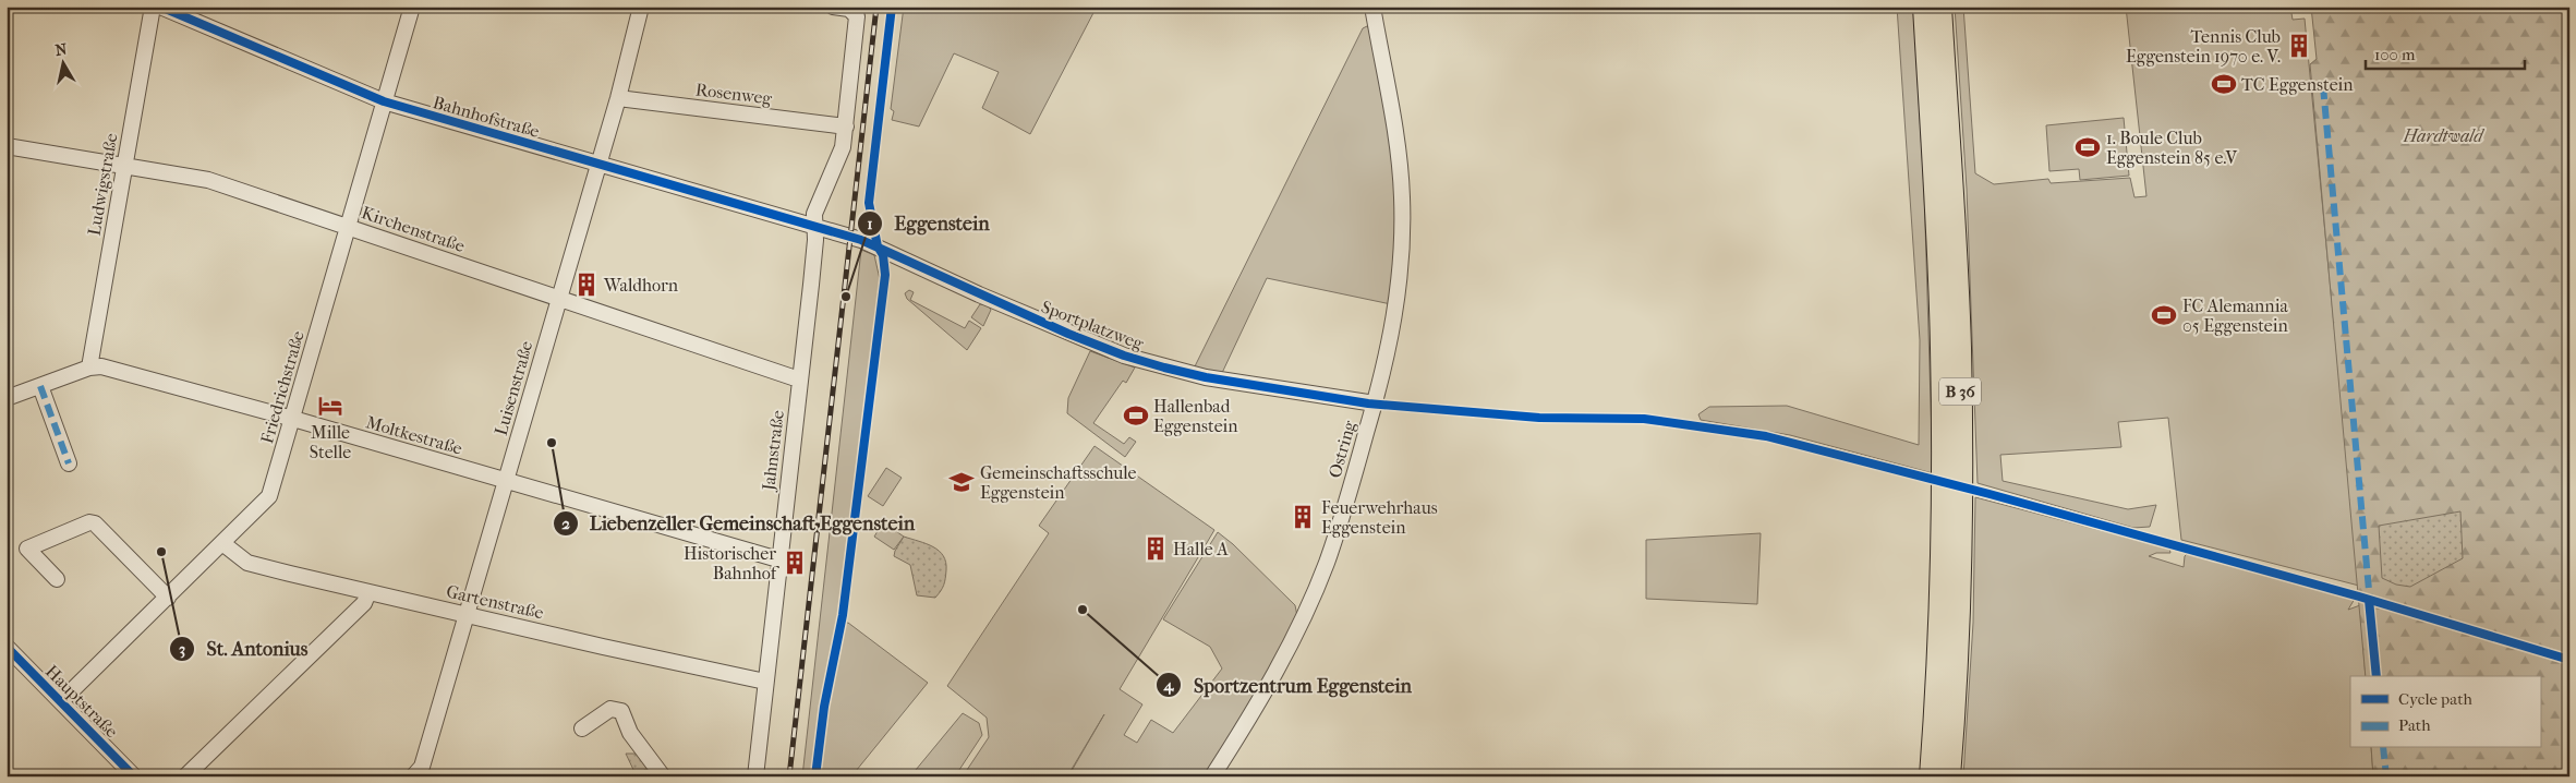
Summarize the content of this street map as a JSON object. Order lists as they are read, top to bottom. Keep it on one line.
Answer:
{"streets":{"highway":["B 36"],"street":["Rosenweg","Bahnhofstraße","Ludwigstraße","Kirchenstraße","Sportplatzweg","Friedrichstraße","Luisenstraße","Moltkestraße","Ostring","Jahnstraße","Gartenstraße","Hauptstraße"]},"crossings":[["Rosenweg","Luisenstraße"],["Rosenweg","Jahnstraße"],["Bahnhofstraße","Sportplatzweg"],["Bahnhofstraße","Friedrichstraße"],["Bahnhofstraße","Luisenstraße"],["Bahnhofstraße","Jahnstraße"],["Ludwigstraße","Kirchenstraße"],["Ludwigstraße","Moltkestraße"],["Kirchenstraße","Friedrichstraße"],["Kirchenstraße","Luisenstraße"],["Kirchenstraße","Jahnstraße"],["Sportplatzweg","Ostring"],["Sportplatzweg","Jahnstraße"],["Friedrichstraße","Moltkestraße"],["Friedrichstraße","Gartenstraße"],["Friedrichstraße","Hauptstraße"],["Luisenstraße","Moltkestraße"],["Luisenstraße","Gartenstraße"],["Moltkestraße","Jahnstraße"],["Jahnstraße","Gartenstraße"]],"parks":["Hardtwald"],"places":{"building":["Tennis Club Eggenstein 1970 e. V.","Waldhorn","Feuerwehrhaus Eggenstein","Halle A","Historischer Bahnhof"],"sports":["TC Eggenstein","1. Boule Club Eggenstein 85 e.V","FC Alemannia 05 Eggenstein","Hallenbad Eggenstein"],"other":["Eggenstein","Liebenzeller Gemeinschaft Eggenstein","St. Antonius","Sportzentrum Eggenstein"],"hotel":["Mille Stelle"],"school or university":["Gemeinschaftsschule Eggenstein"]},"legend":["Cycle path","Path"],"scale_bar":"100 m","north":"top"}
